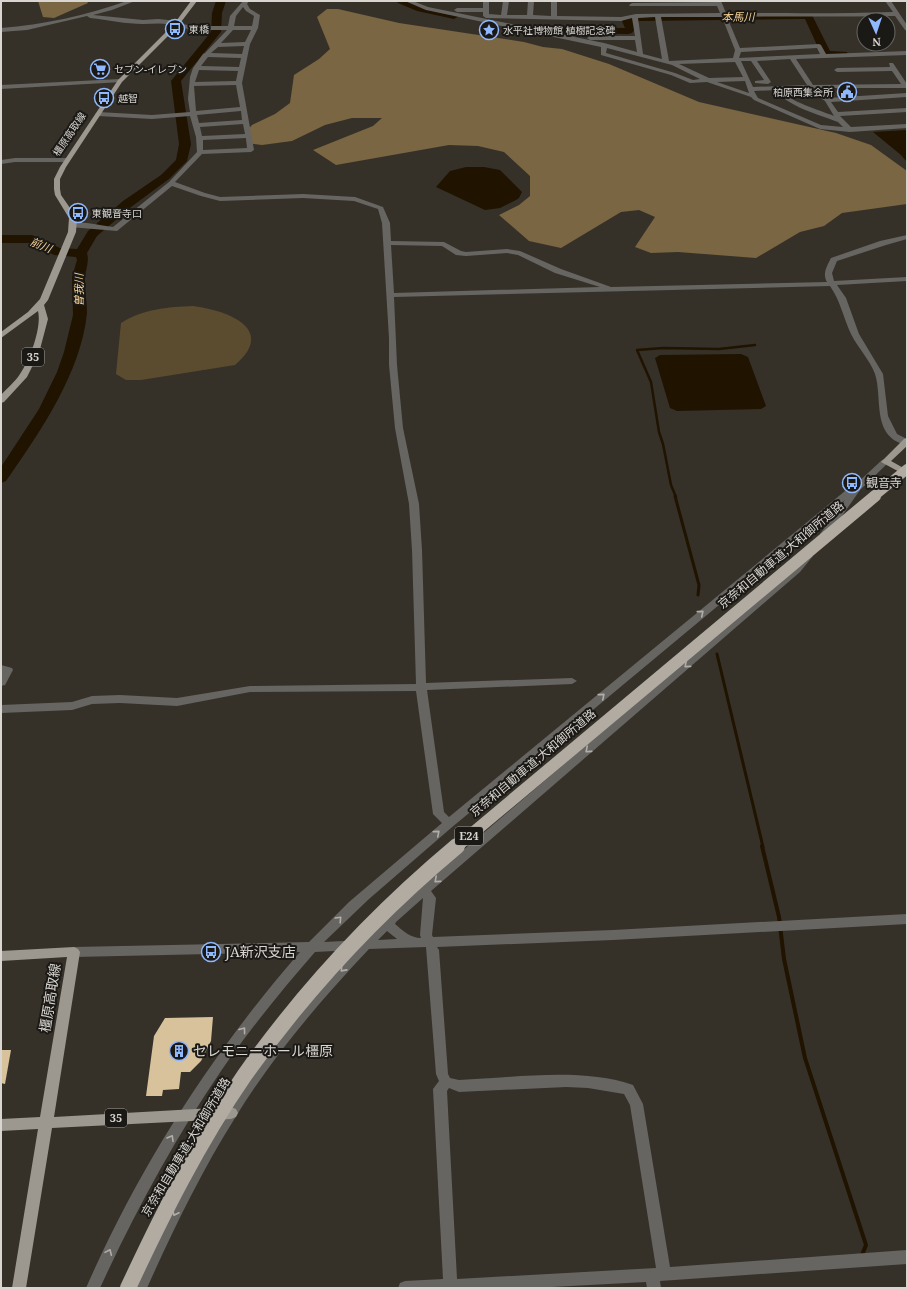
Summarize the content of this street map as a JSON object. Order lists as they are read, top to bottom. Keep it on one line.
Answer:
{"streets":{"highway":["京奈和自動車道;大和御所道路","E24"],"main road":["橿原高取線","35"]},"crossings":[["橿原高取線","35"]],"water":["本馬川","前川","曽我川"],"places":{"bus stop":["東橋","越智","東観音寺口","観音寺","JA新沢支店"],"place":["水平社博物館 植樹記念碑"],"supermarket":["セブン-イレブン"],"public building":["柏原西集会所"],"building":["セレモニーホール橿原"]},"north":"bottom"}
